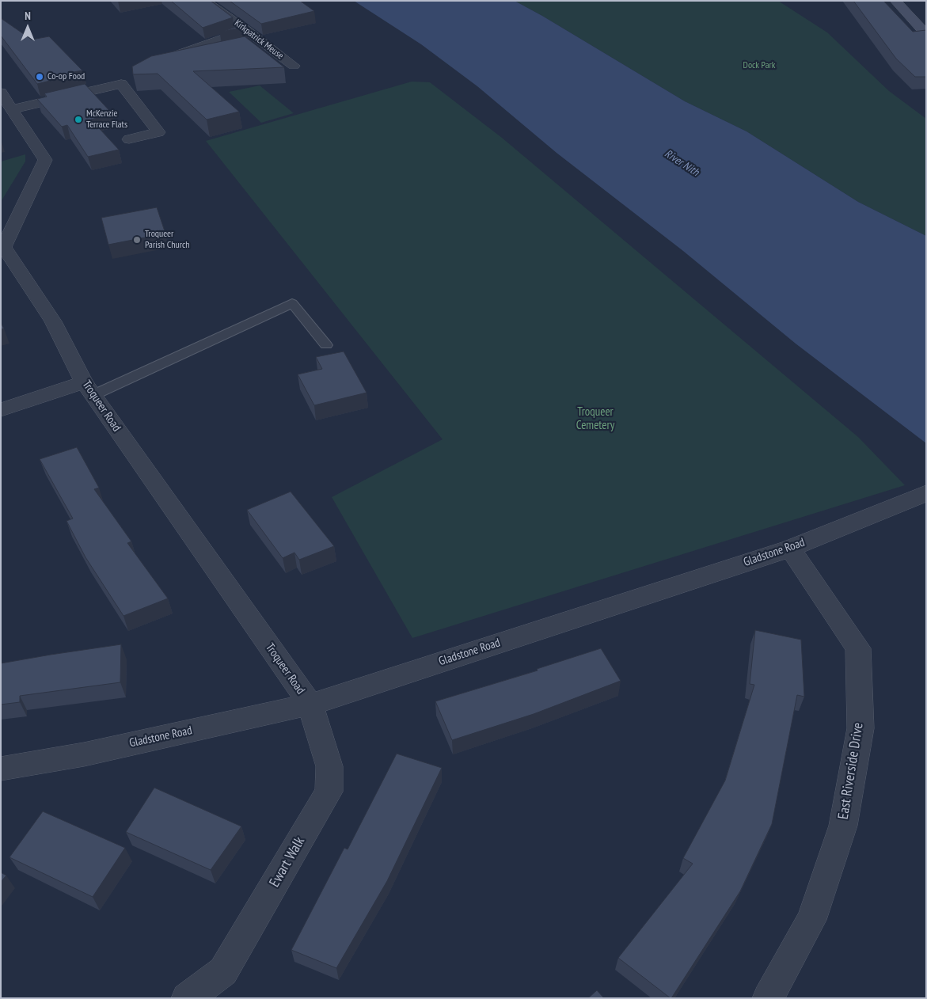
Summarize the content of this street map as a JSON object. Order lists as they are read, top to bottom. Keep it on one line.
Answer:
{"streets":{"street":["Kirkpatrick Meuse","Troqueer Road","Gladstone Road","East Riverside Drive","Ewart Walk"]},"crossings":[["Troqueer Road","Gladstone Road"],["Troqueer Road","Ewart Walk"],["Gladstone Road","East Riverside Drive"],["Gladstone Road","Ewart Walk"]],"water":["River Nith"],"parks":["Dock Park","Troqueer Cemetery"],"places":["Co-op Food","McKenzie Terrace Flats","Troqueer Parish Church"],"north":"top"}
